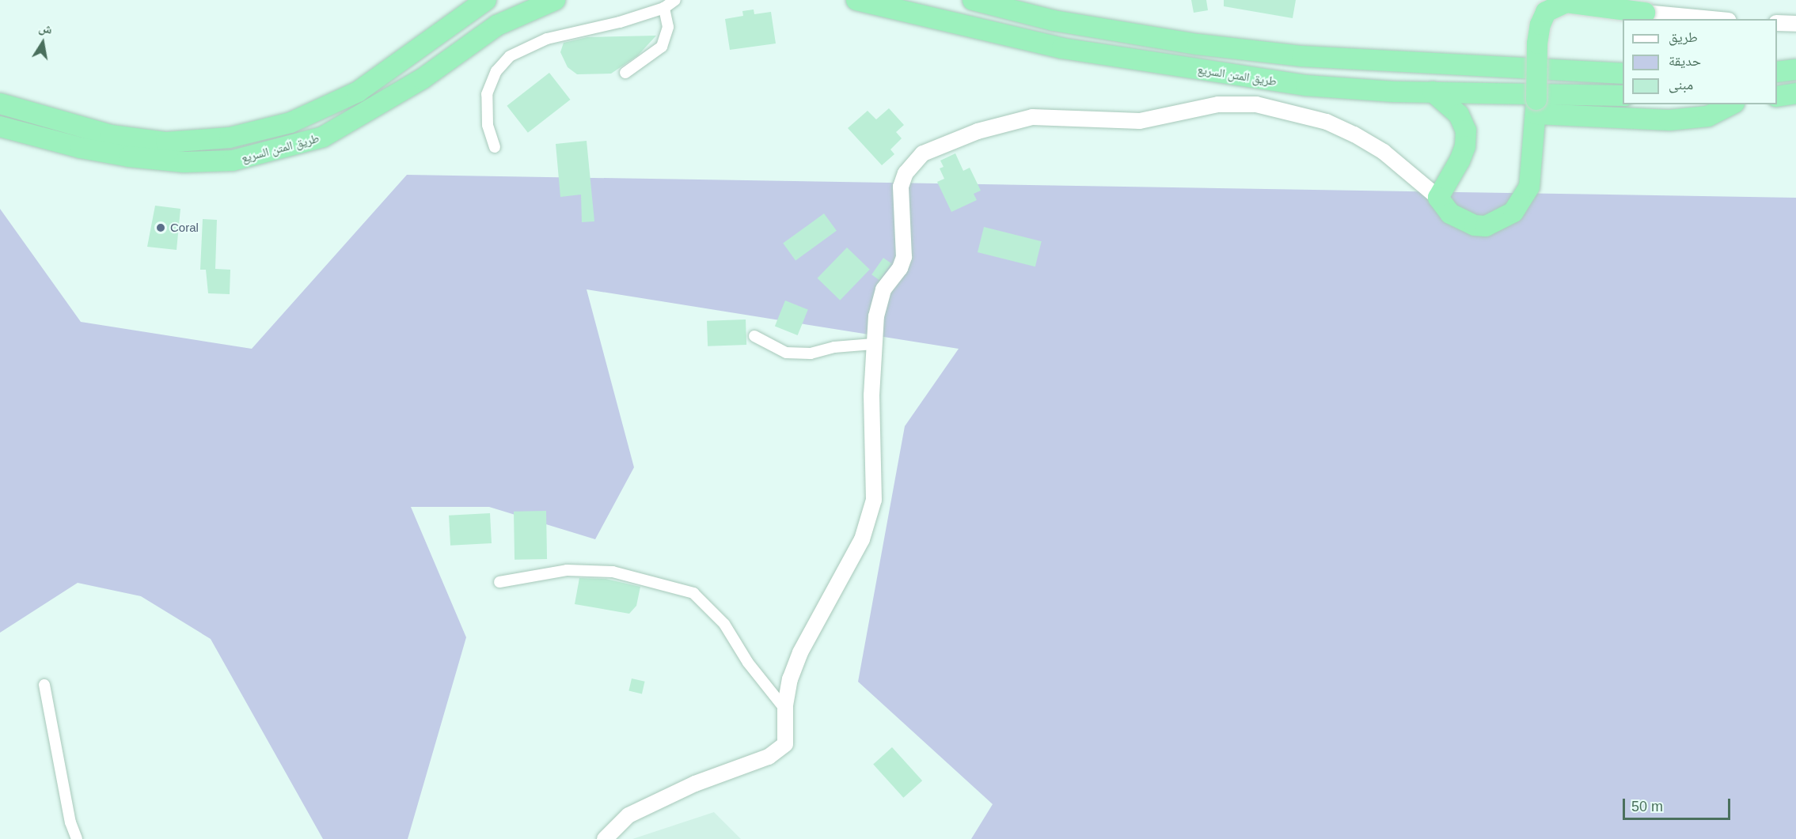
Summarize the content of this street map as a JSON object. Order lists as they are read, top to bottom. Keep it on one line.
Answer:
{"streets":{"highway":["طريق المتن السريع"]},"places":["Coral"],"legend":["طريق","حديقة","مبنى"],"scale_bar":"50 m","north":"top"}
